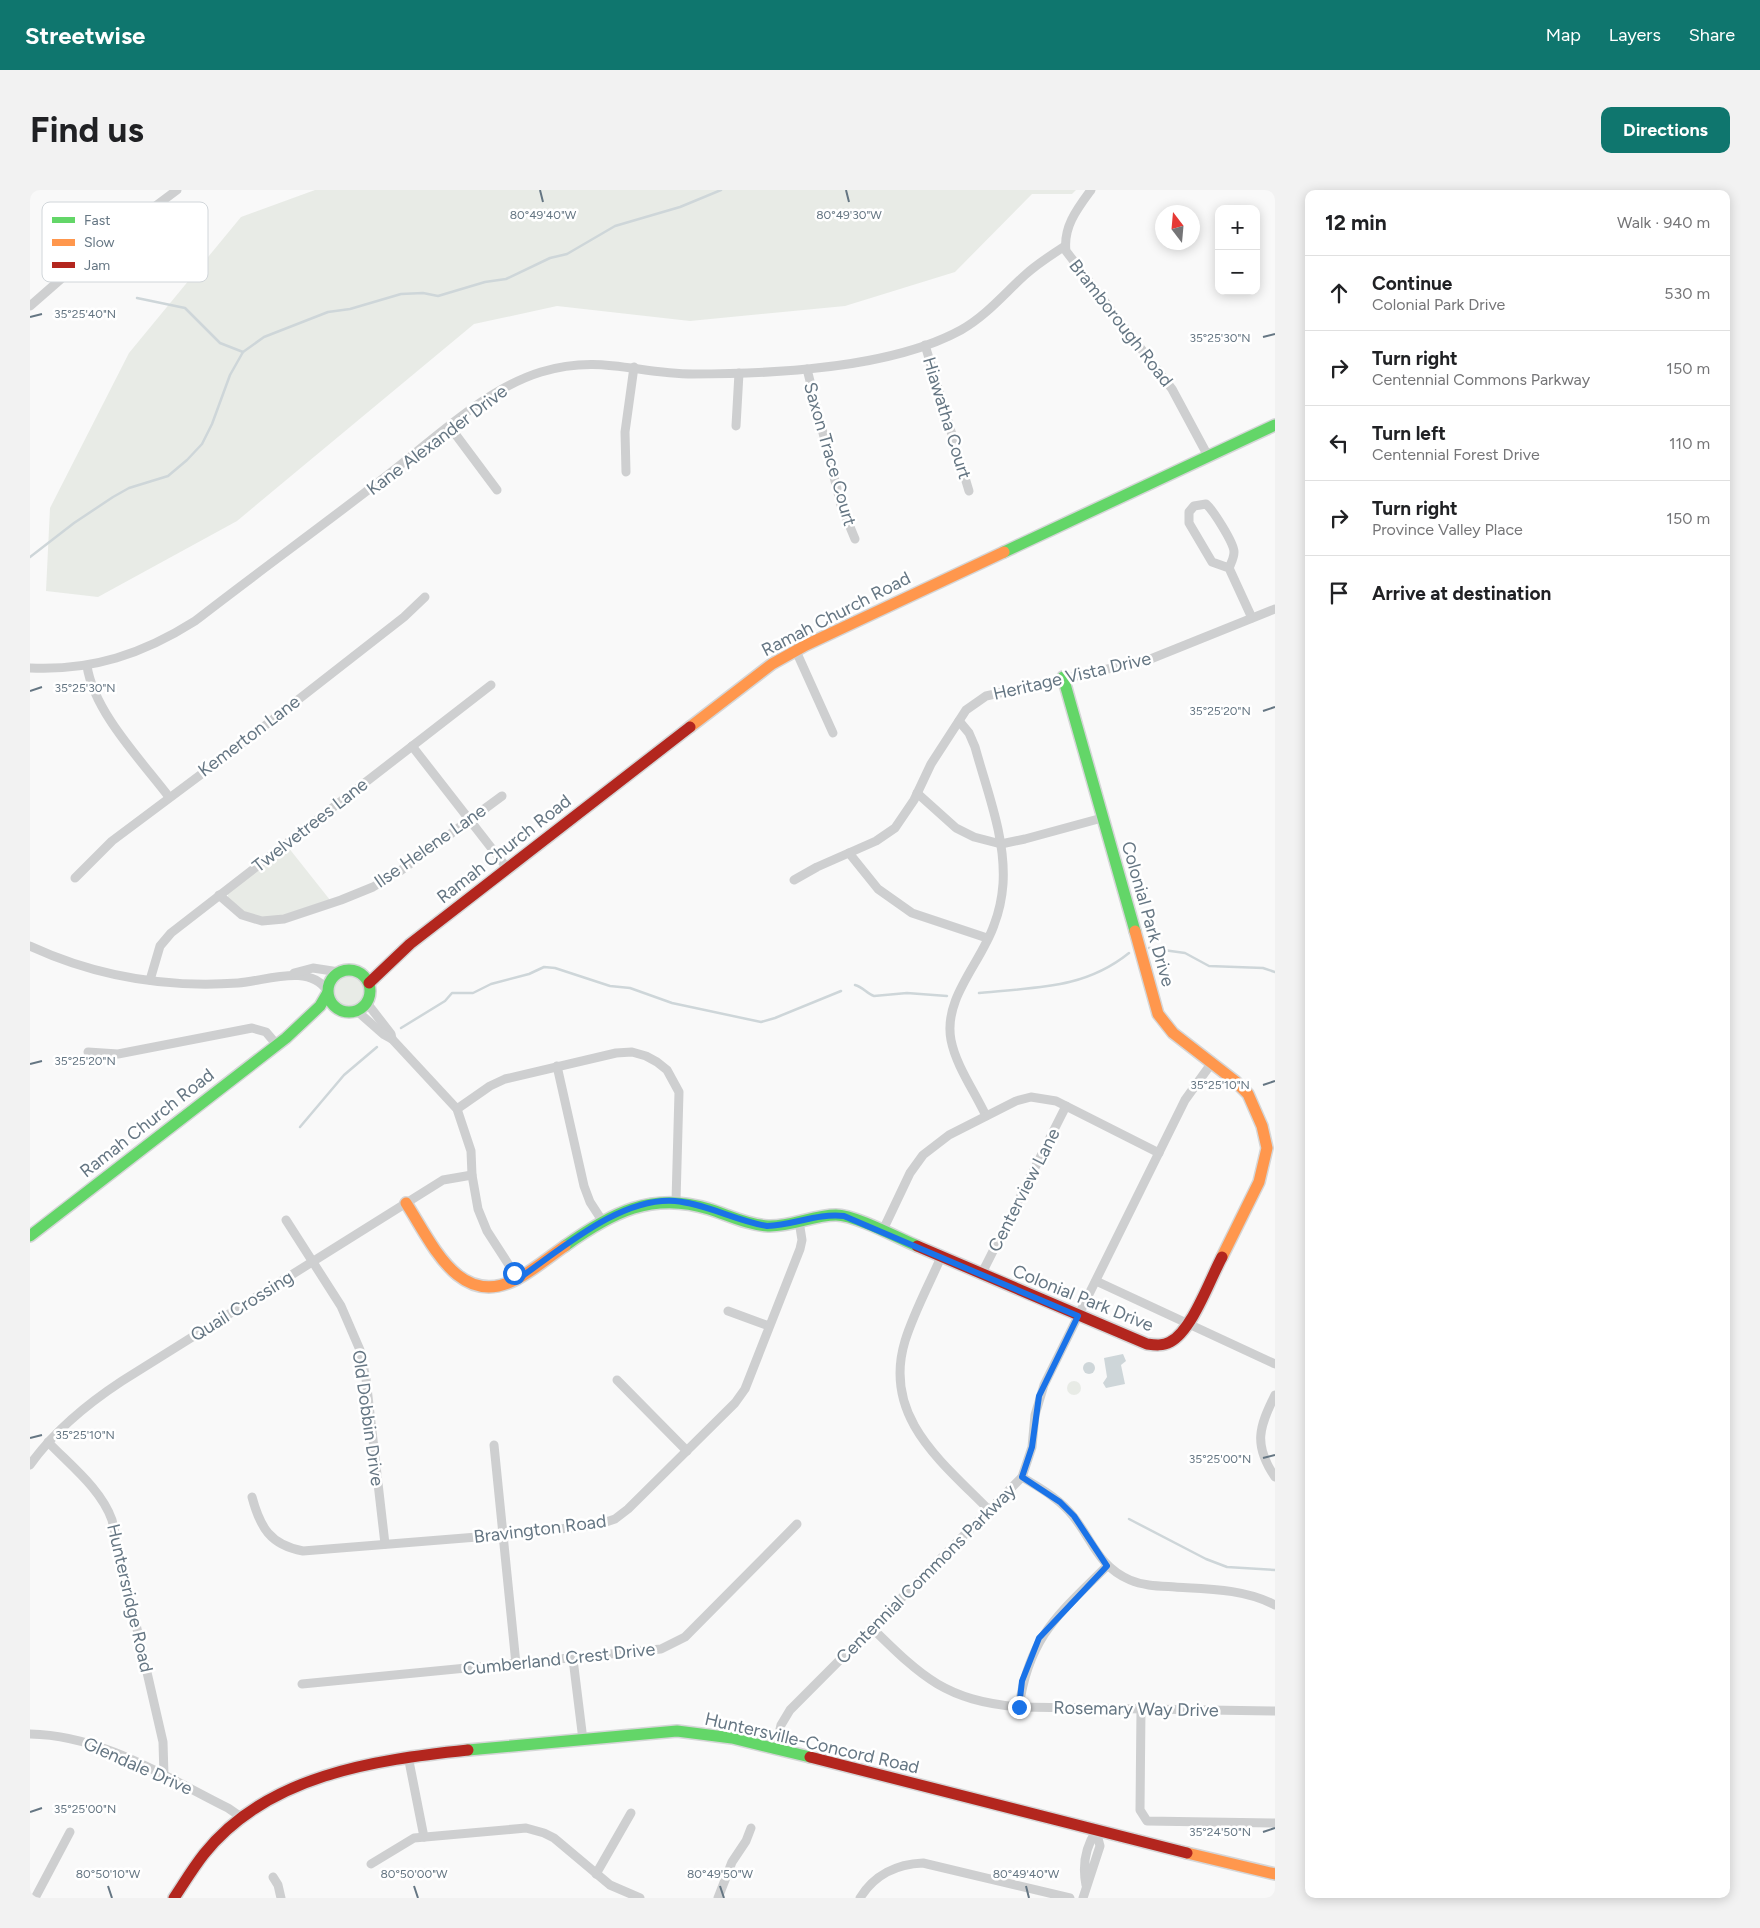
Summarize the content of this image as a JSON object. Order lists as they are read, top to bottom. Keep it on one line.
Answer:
{"streets":{"main road":["Ramah Church Road","Colonial Park Drive","Huntersville-Concord Road"],"street":["Bramborough Road","Hiawatha Court","Kane Alexander Drive","Saxon Trace Court","Heritage Vista Drive","Kemerton Lane","Twelvetrees Lane","Ilse Helene Lane","Centerview Lane","Quail Crossing","Old Dobbin Drive","Bravington Road","Centennial Commons Parkway","Huntersridge Road","Cumberland Crest Drive","Rosemary Way Drive","Glendale Drive"]},"crossings":[["Bramborough Road","Kane Alexander Drive"],["Bramborough Road","Ramah Church Road"],["Hiawatha Court","Kane Alexander Drive"],["Kane Alexander Drive","Saxon Trace Court"],["Heritage Vista Drive","Colonial Park Drive"],["Twelvetrees Lane","Ilse Helene Lane"],["Colonial Park Drive","Centerview Lane"],["Colonial Park Drive","Quail Crossing"],["Colonial Park Drive","Bravington Road"],["Colonial Park Drive","Centennial Commons Parkway"],["Quail Crossing","Old Dobbin Drive"],["Quail Crossing","Huntersridge Road"],["Old Dobbin Drive","Bravington Road"],["Centennial Commons Parkway","Rosemary Way Drive"],["Centennial Commons Parkway","Huntersville-Concord Road"],["Huntersridge Road","Glendale Drive"],["Huntersville-Concord Road","Glendale Drive"]],"legend":["Fast","Slow","Jam"],"north":"top","page":{"header":"Streetwise","nav":["Map","Layers","Share"],"buttons":"Directions","title":"Find us","heading":["12 min","Walk · 940 m"],"map_buttons":["+","−"],"list":[["Continue","Colonial Park Drive","530 m"],["Turn right","Centennial Commons Parkway","150 m"],["Turn left","Centennial Forest Drive","110 m"],["Turn right","Province Valley Place","150 m"],"Arrive at destination"]},"coordinates":["80°49'40\"W","80°49'30\"W","35°25'40\"N","35°25'30\"N","35°25'20\"N","35°25'10\"N","35°25'00\"N","35°24'50\"N","80°50'10\"W","80°50'00\"W","80°49'50\"W"]}
